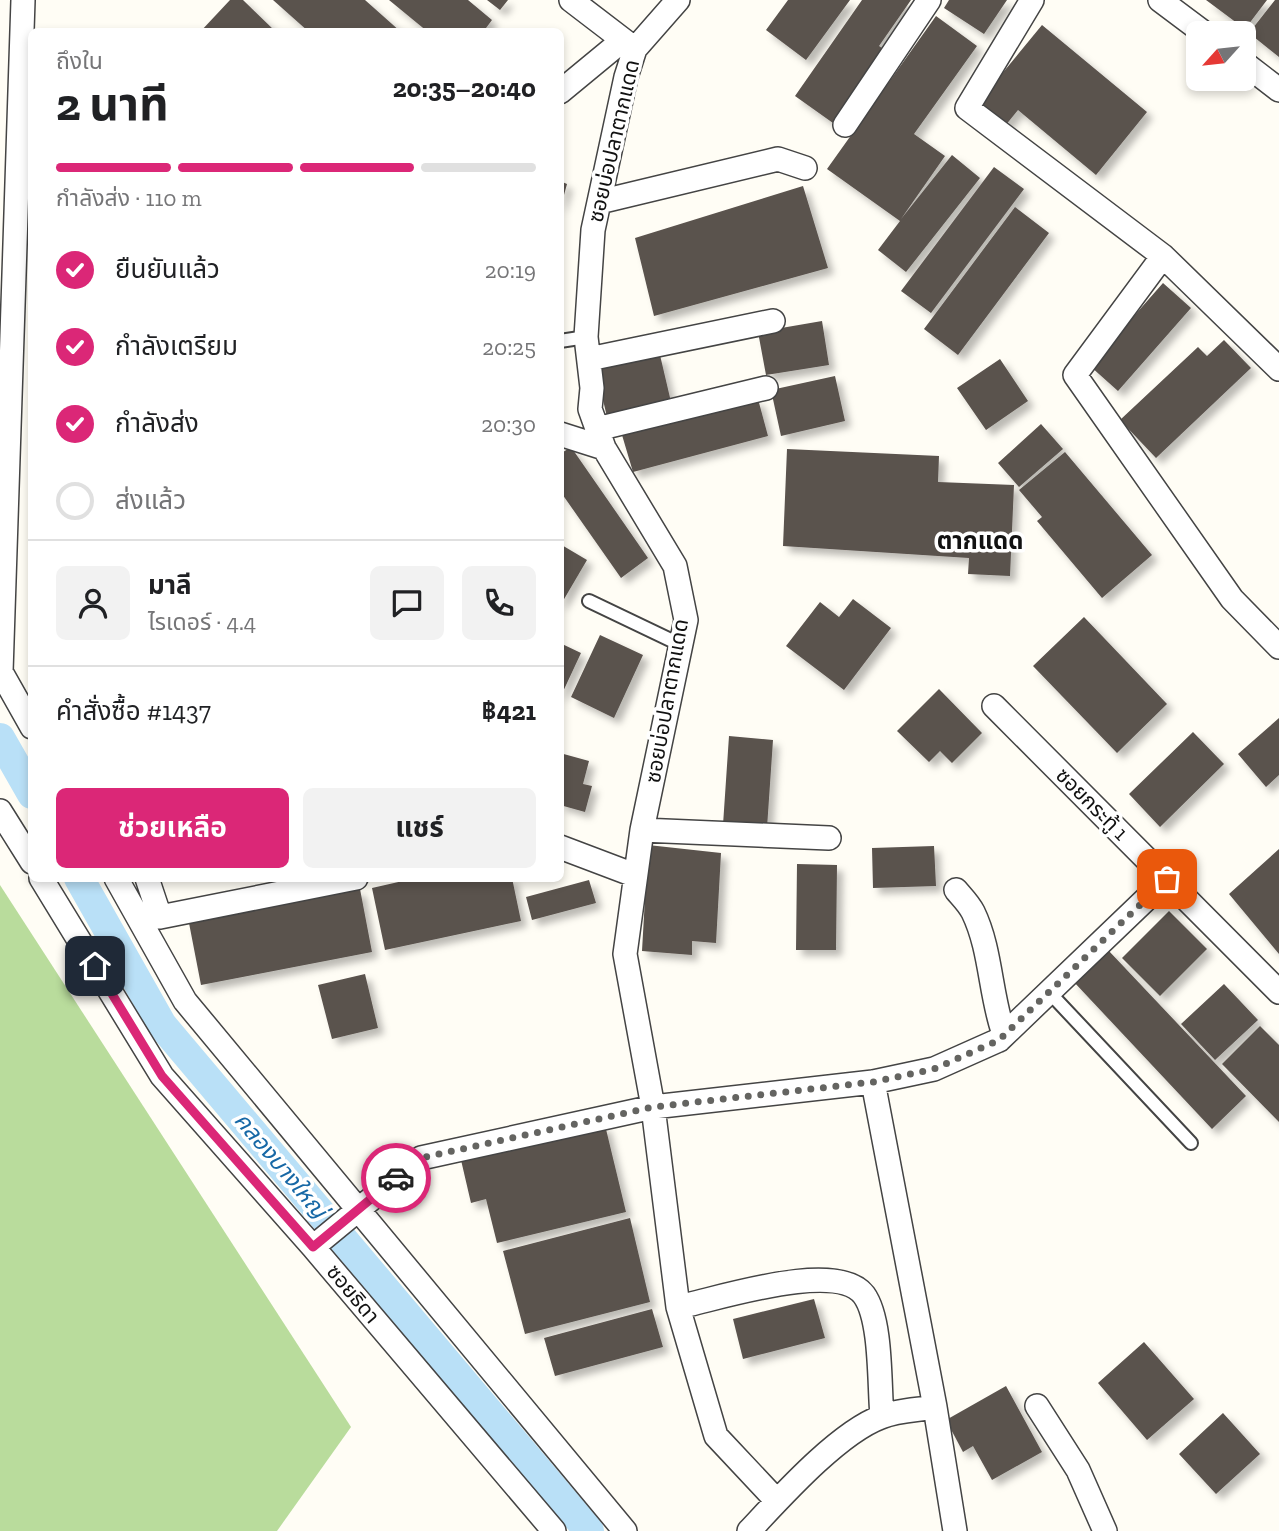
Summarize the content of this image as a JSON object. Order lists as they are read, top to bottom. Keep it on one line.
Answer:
{"streets":{"street":["ซอยบ่อปลาตากแดด","ซอยกระทู้ 1","ซอยธิดา"]},"districts":["ตากแดด"],"water":["คลองบางใหญ่"],"north":"bottom left","page":{"heading":["2 นาที","ถึงใน","20:35–20:40"],"panel":["มาลี","ไรเดอร์ · 4.4","คำสั่งซื้อ #1437","฿421"],"bar":"กำลังส่ง · 110 m","list":[["ยืนยันแล้ว","20:19"],["กำลังเตรียม","20:25"],["กำลังส่ง","20:30"],"ส่งแล้ว"],"buttons":["ช่วยเหลือ","แชร์"]}}
